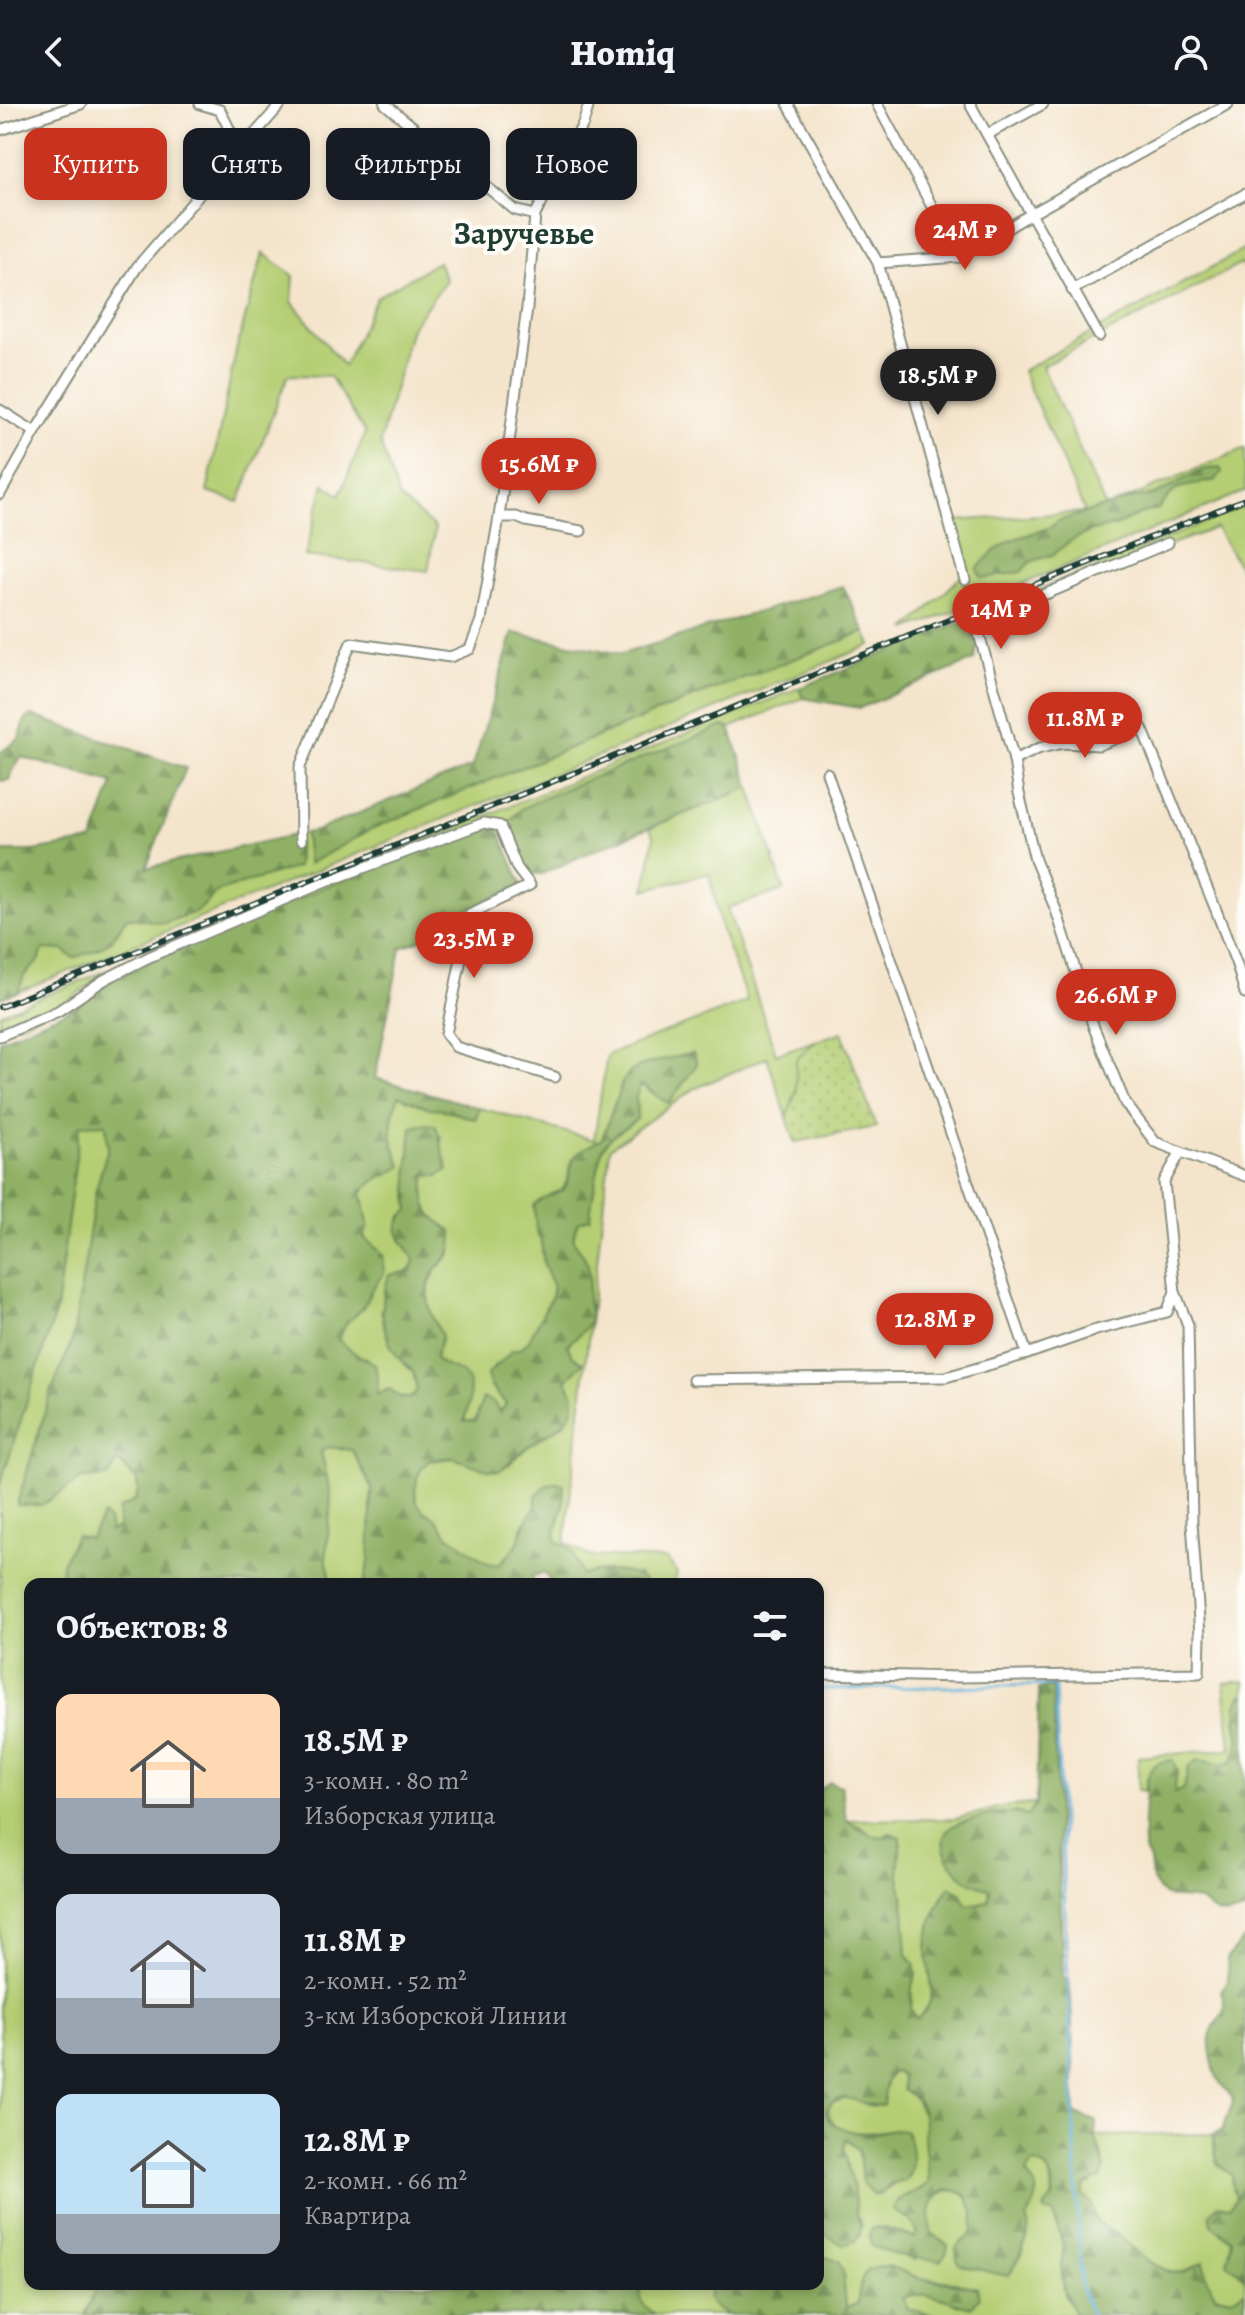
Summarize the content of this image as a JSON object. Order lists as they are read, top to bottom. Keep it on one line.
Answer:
{"districts":["Заручевье"],"page":{"header":"Homiq","chip":["Купить","Снять","Фильтры","Новое"],"price":["24M ₽","18.5M ₽","15.6M ₽","14M ₽","11.8M ₽","23.5M ₽","26.6M ₽","12.8M ₽"],"heading":"Объектов: 8","list":[{"name":"18.5M ₽","note":"3-комн. · 80 m² · Изборская улица"},{"name":"11.8M ₽","note":"2-комн. · 52 m² · 3-км Изборской Линии"},{"name":"12.8M ₽","note":"2-комн. · 66 m² · Квартира"}]}}
